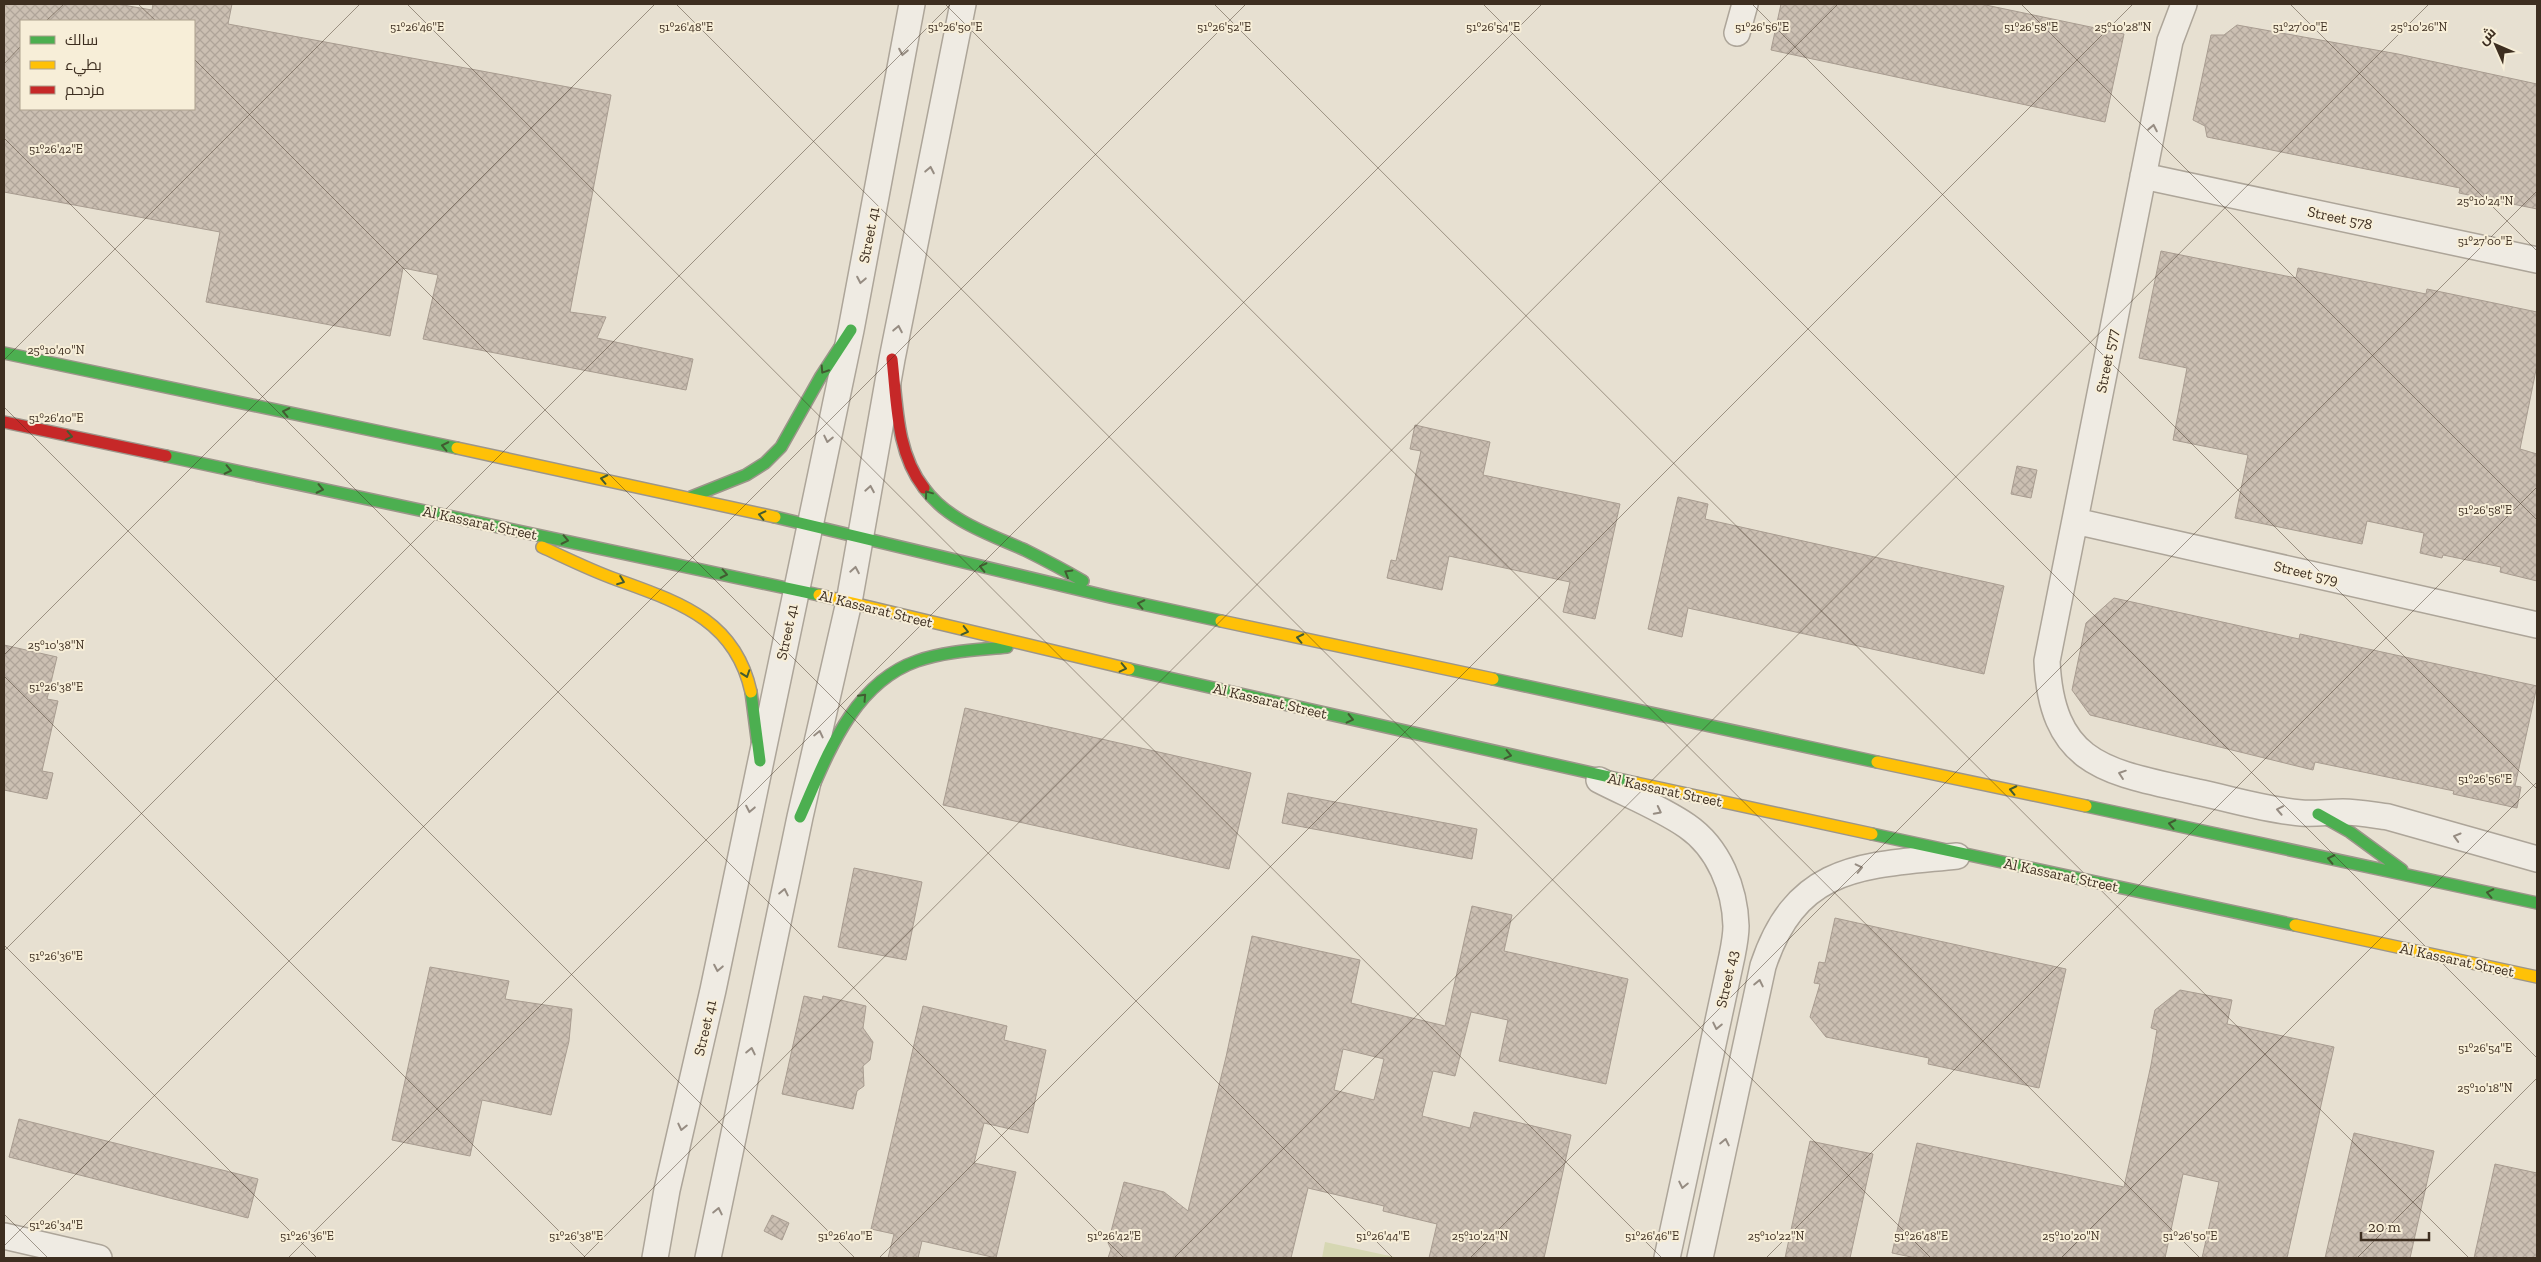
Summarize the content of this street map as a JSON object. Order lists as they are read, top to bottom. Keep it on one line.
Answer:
{"streets":{"street":["Street 578","Street 41","Street 577","Al Kassarat Street","Street 579","Street 43"]},"crossings":[["Street 578","Street 577"],["Street 41","Al Kassarat Street"],["Street 577","Street 579"],["Al Kassarat Street","Street 43"]],"one_way":["Street 43"],"legend":["سالك","بطيء","مزدحم"],"scale_bar":"20 m","north":"top left","coordinates":["51°26'48\"E","51°26'46\"E","51°26'50\"E","51°26'52\"E","51°26'54\"E","51°26'56\"E","51°26'58\"E","25°10'28\"N","51°27'00\"E","25°10'26\"N","51°26'42\"E","25°10'24\"N","25°10'40\"N","51°26'40\"E","25°10'38\"N","51°26'38\"E","51°26'36\"E","25°10'18\"N","51°26'34\"E","25°10'22\"N","25°10'20\"N","51°26'44\"E"]}
